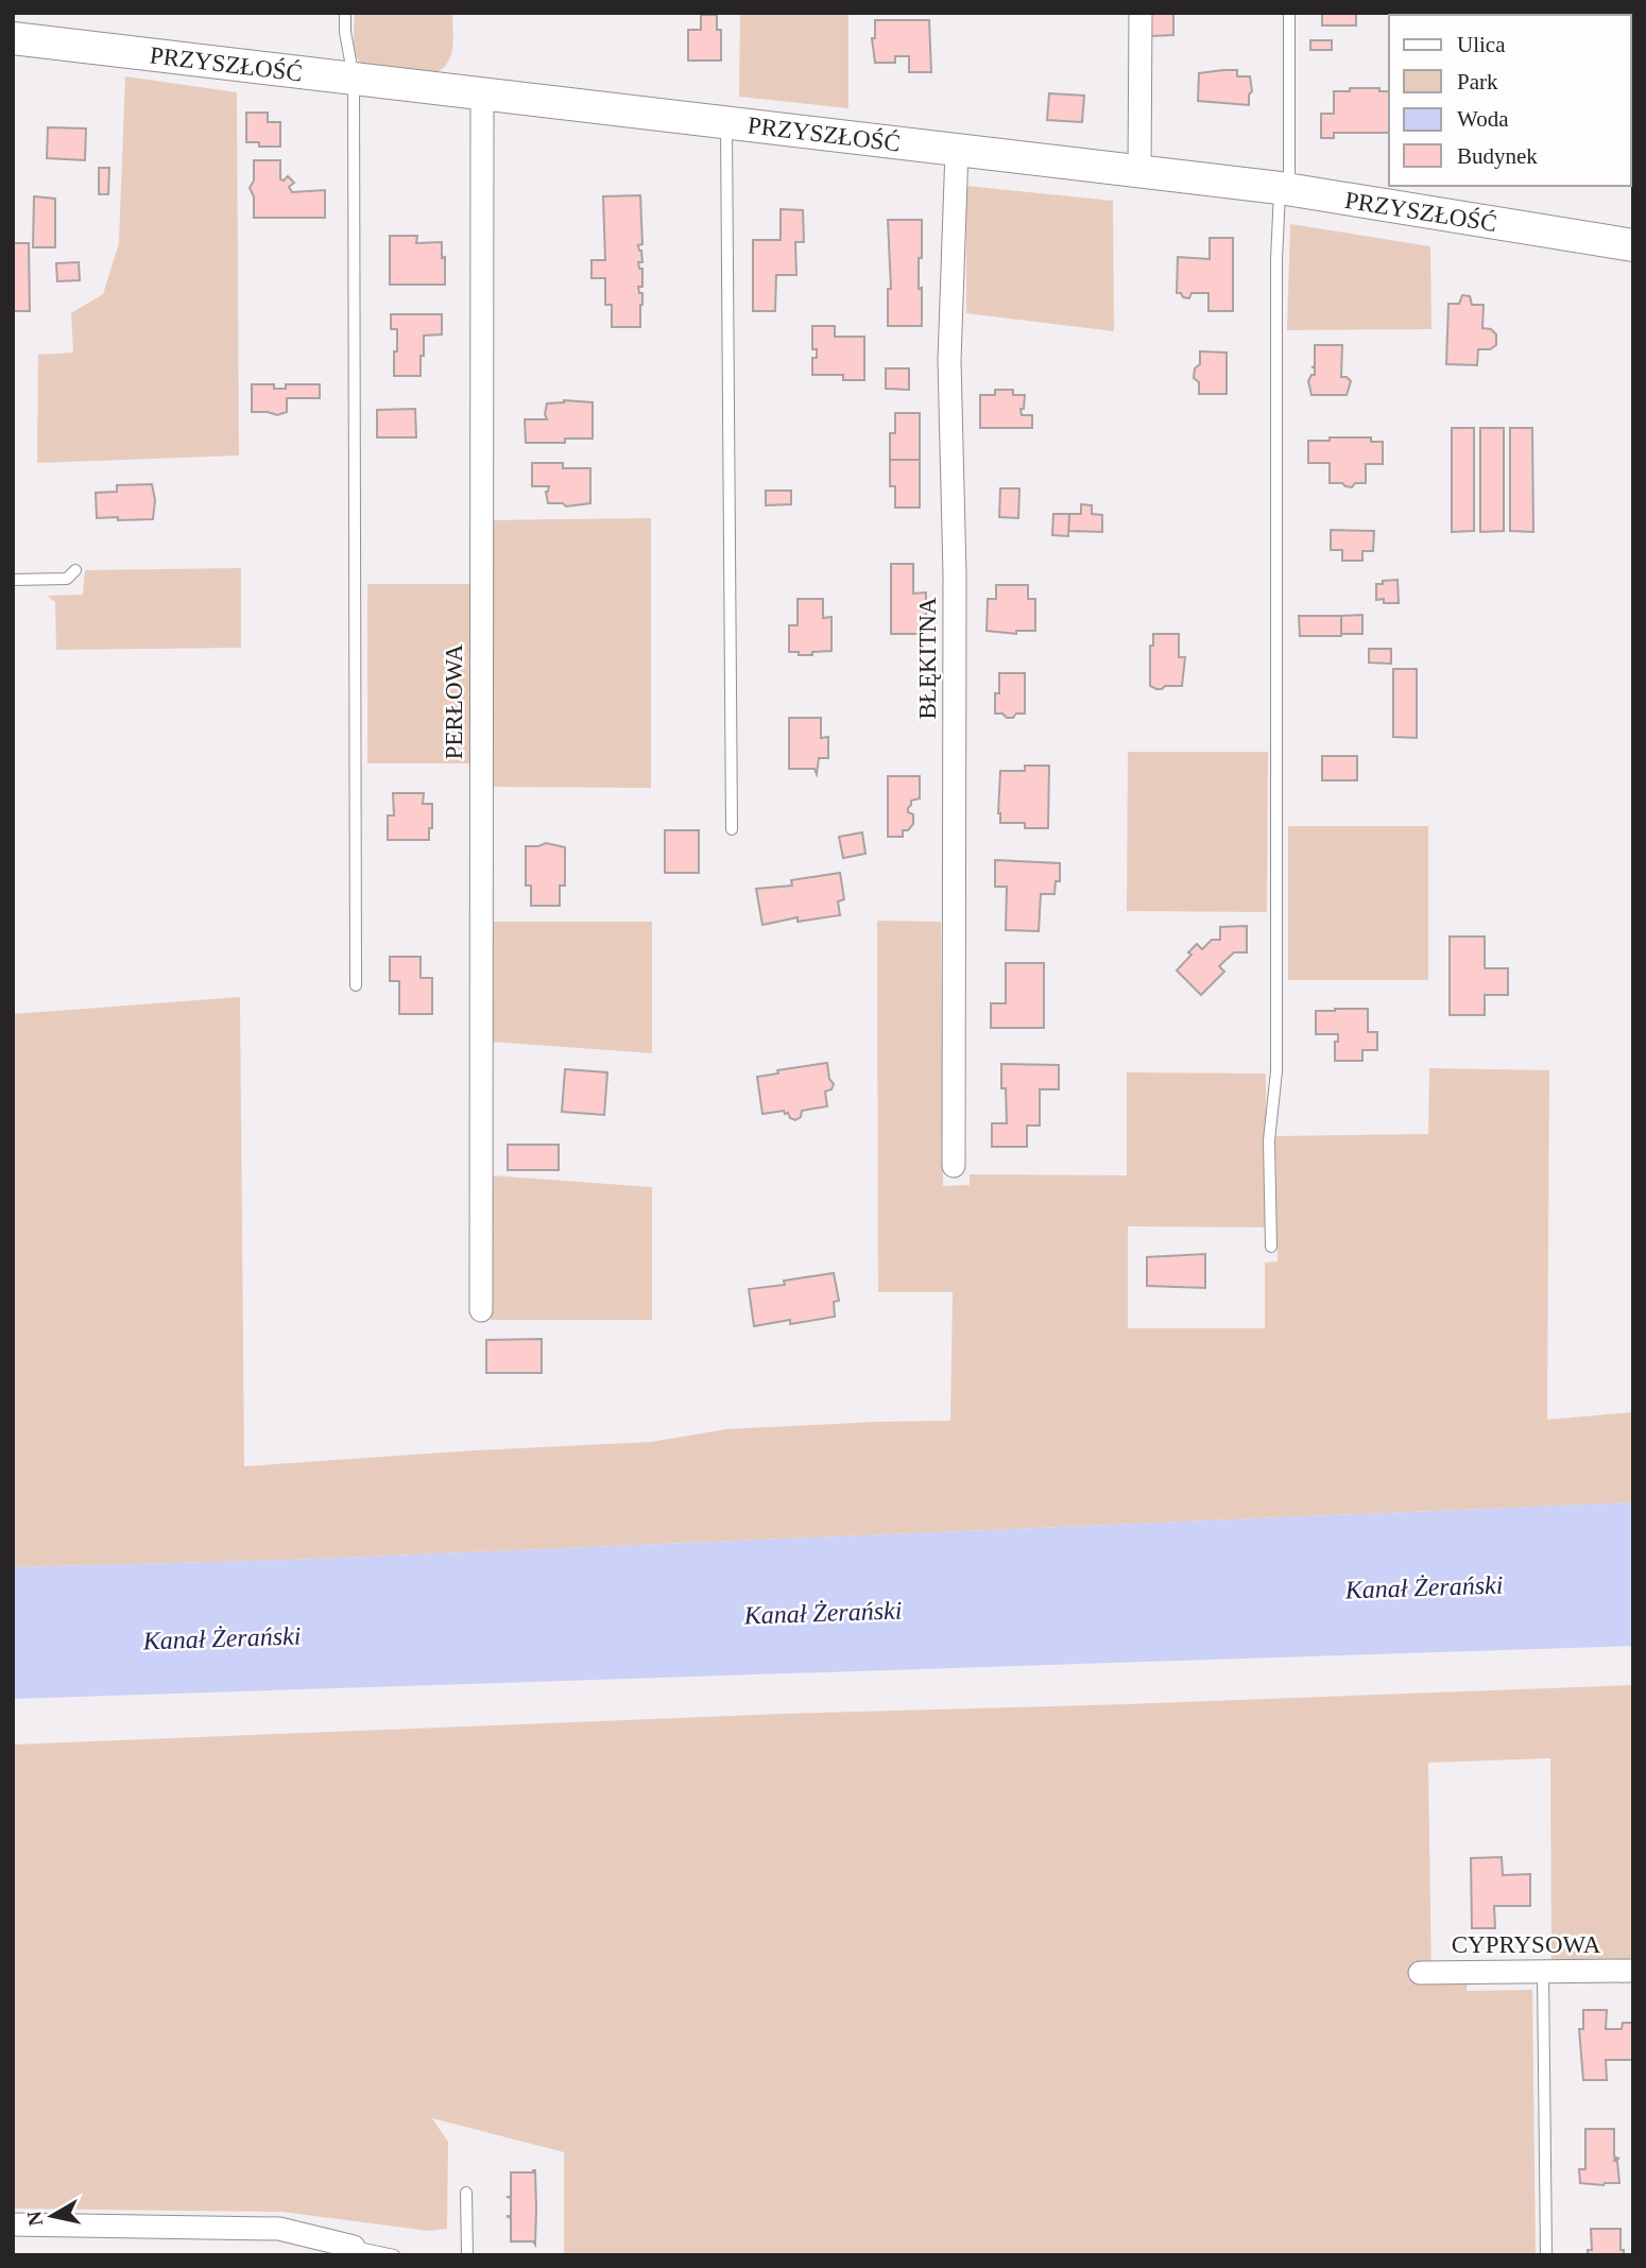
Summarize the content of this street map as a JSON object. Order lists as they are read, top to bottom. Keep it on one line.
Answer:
{"streets":{"street":["PRZYSZŁOŚĆ","BŁĘKITNA","PERŁOWA","CYPRYSOWA"]},"crossings":[["PRZYSZŁOŚĆ","BŁĘKITNA"],["PRZYSZŁOŚĆ","PERŁOWA"]],"water":["Kanał Żerański"],"legend":["Ulica","Park","Woda","Budynek"],"north":"left"}
